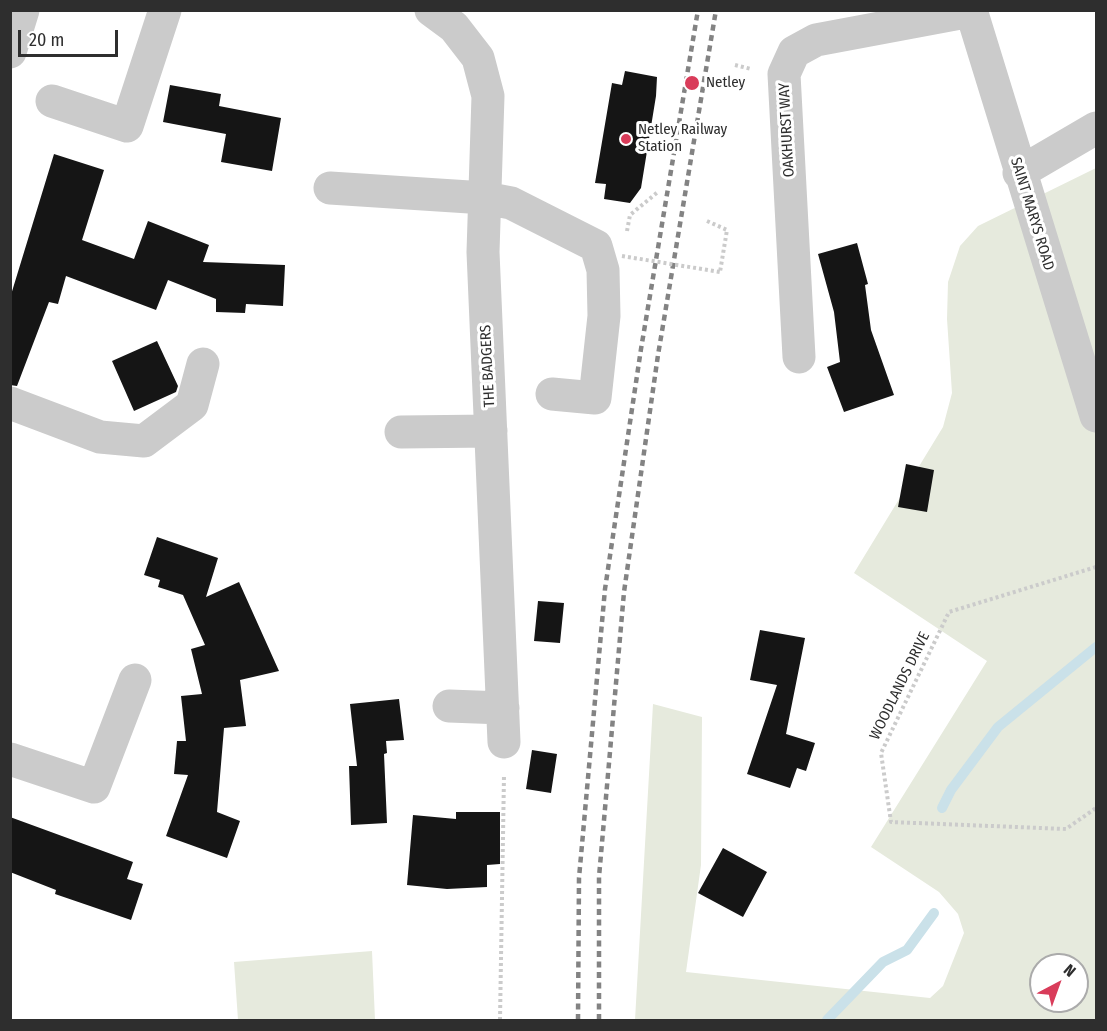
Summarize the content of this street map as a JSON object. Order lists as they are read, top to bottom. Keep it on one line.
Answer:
{"streets":{"street":["OAKHURST WAY","SAINT MARYS ROAD","THE BADGERS"],"path":["WOODLANDS DRIVE"]},"crossings":[["OAKHURST WAY","SAINT MARYS ROAD"]],"places":["Netley","Netley Railway Station"],"scale_bar":"20 m","north":"top right"}
